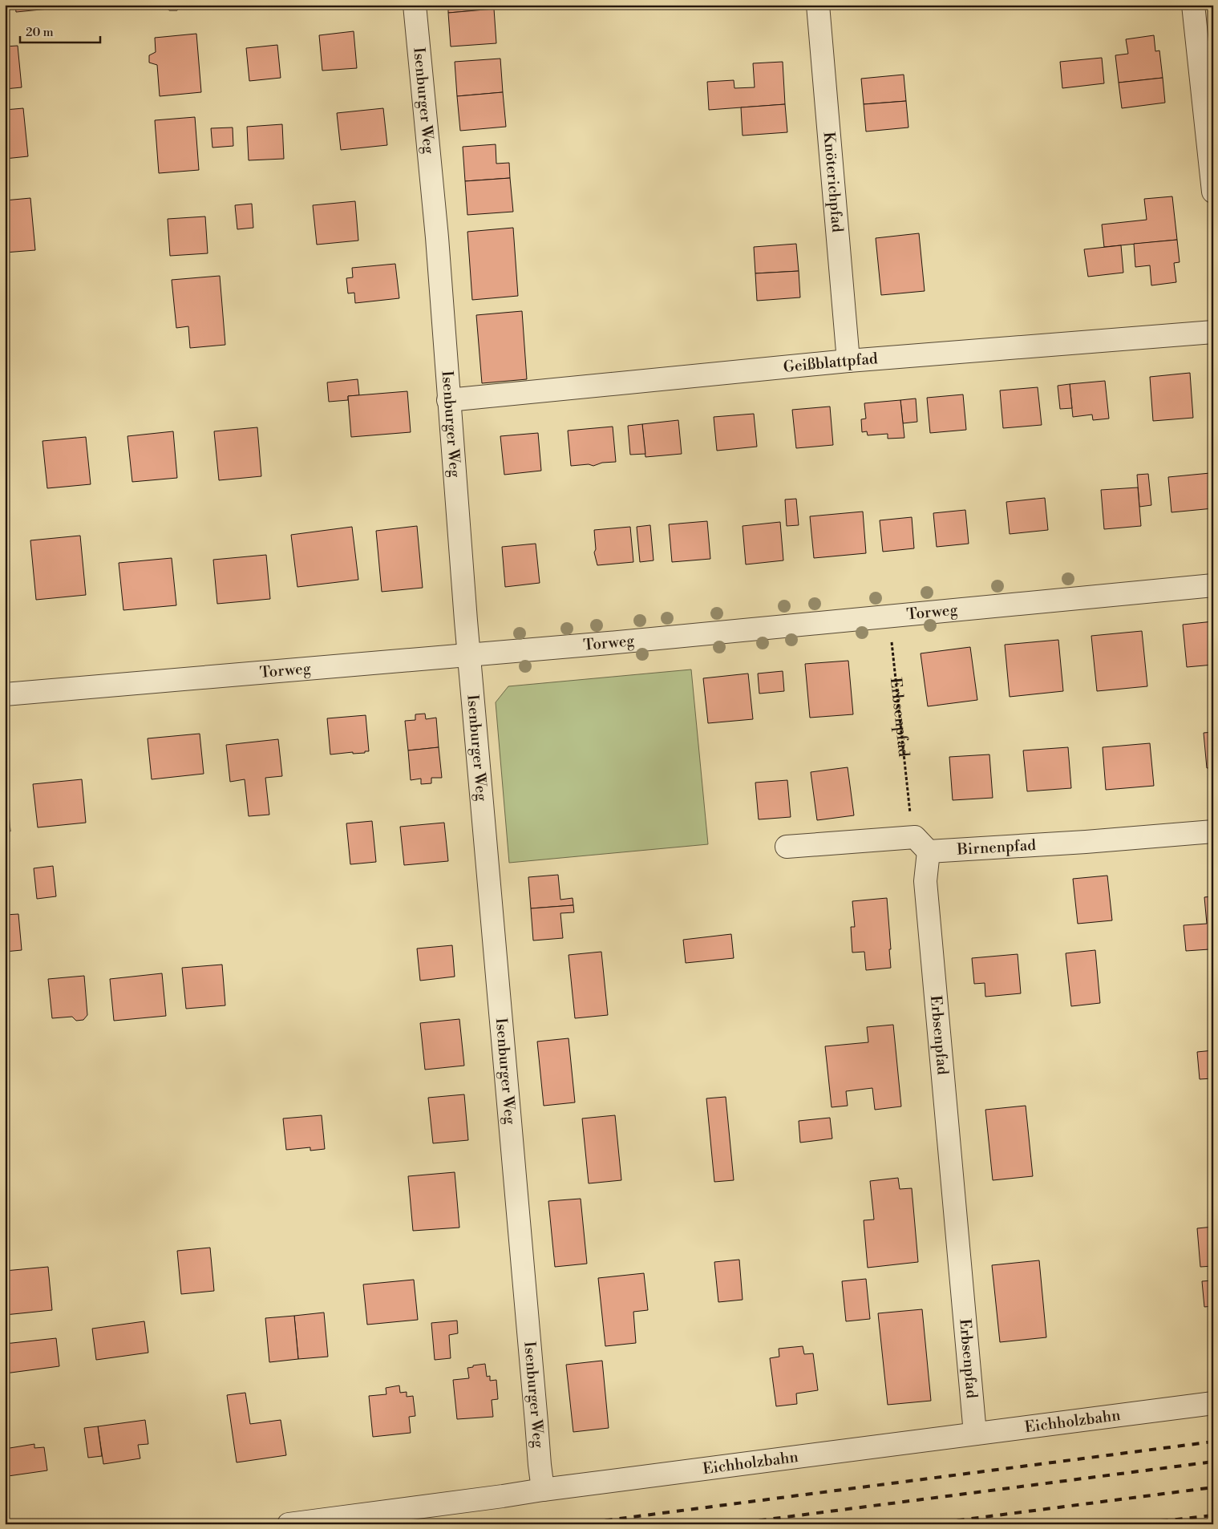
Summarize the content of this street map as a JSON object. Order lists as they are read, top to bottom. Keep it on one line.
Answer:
{"streets":{"street":["Isenburger Weg","Knöterichpfad","Geißblattpfad","Torweg","Erbsenpfad","Birnenpfad","Eichholzbahn"]},"crossings":[["Isenburger Weg","Geißblattpfad"],["Isenburger Weg","Torweg"],["Isenburger Weg","Eichholzbahn"],["Knöterichpfad","Geißblattpfad"],["Erbsenpfad","Birnenpfad"],["Erbsenpfad","Eichholzbahn"]],"scale_bar":"20 m"}
